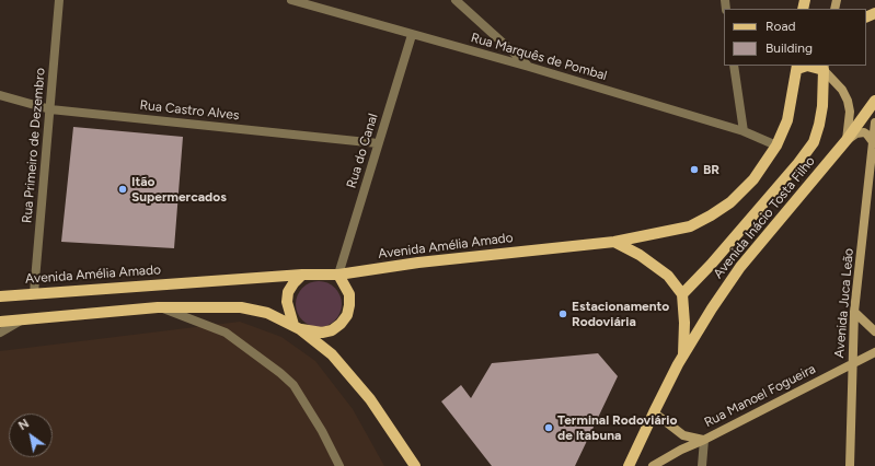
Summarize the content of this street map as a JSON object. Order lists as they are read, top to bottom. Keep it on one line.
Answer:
{"streets":{"main road":["Avenida Inácio Tosta Filho","Avenida Amélia Amado","Avenida Juca Leão","Rua Manoel Fogueira"],"street":["Rua Marquês de Pombal","Rua Castro Alves","Rua Primeiro de Dezembro","Rua do Canal"]},"crossings":[["Rua Marquês de Pombal","Rua do Canal"],["Rua Marquês de Pombal","Avenida Amélia Amado"],["Rua Castro Alves","Rua Primeiro de Dezembro"],["Rua Castro Alves","Rua do Canal"],["Rua Primeiro de Dezembro","Avenida Amélia Amado"],["Rua do Canal","Avenida Amélia Amado"],["Avenida Inácio Tosta Filho","Rua Manoel Fogueira"],["Avenida Juca Leão","Rua Manoel Fogueira"]],"places":["BR","Itão Supermercados","Estacionamento Rodoviária","Terminal Rodoviário de Itabuna"],"legend":["Road","Building"],"north":"top left"}
